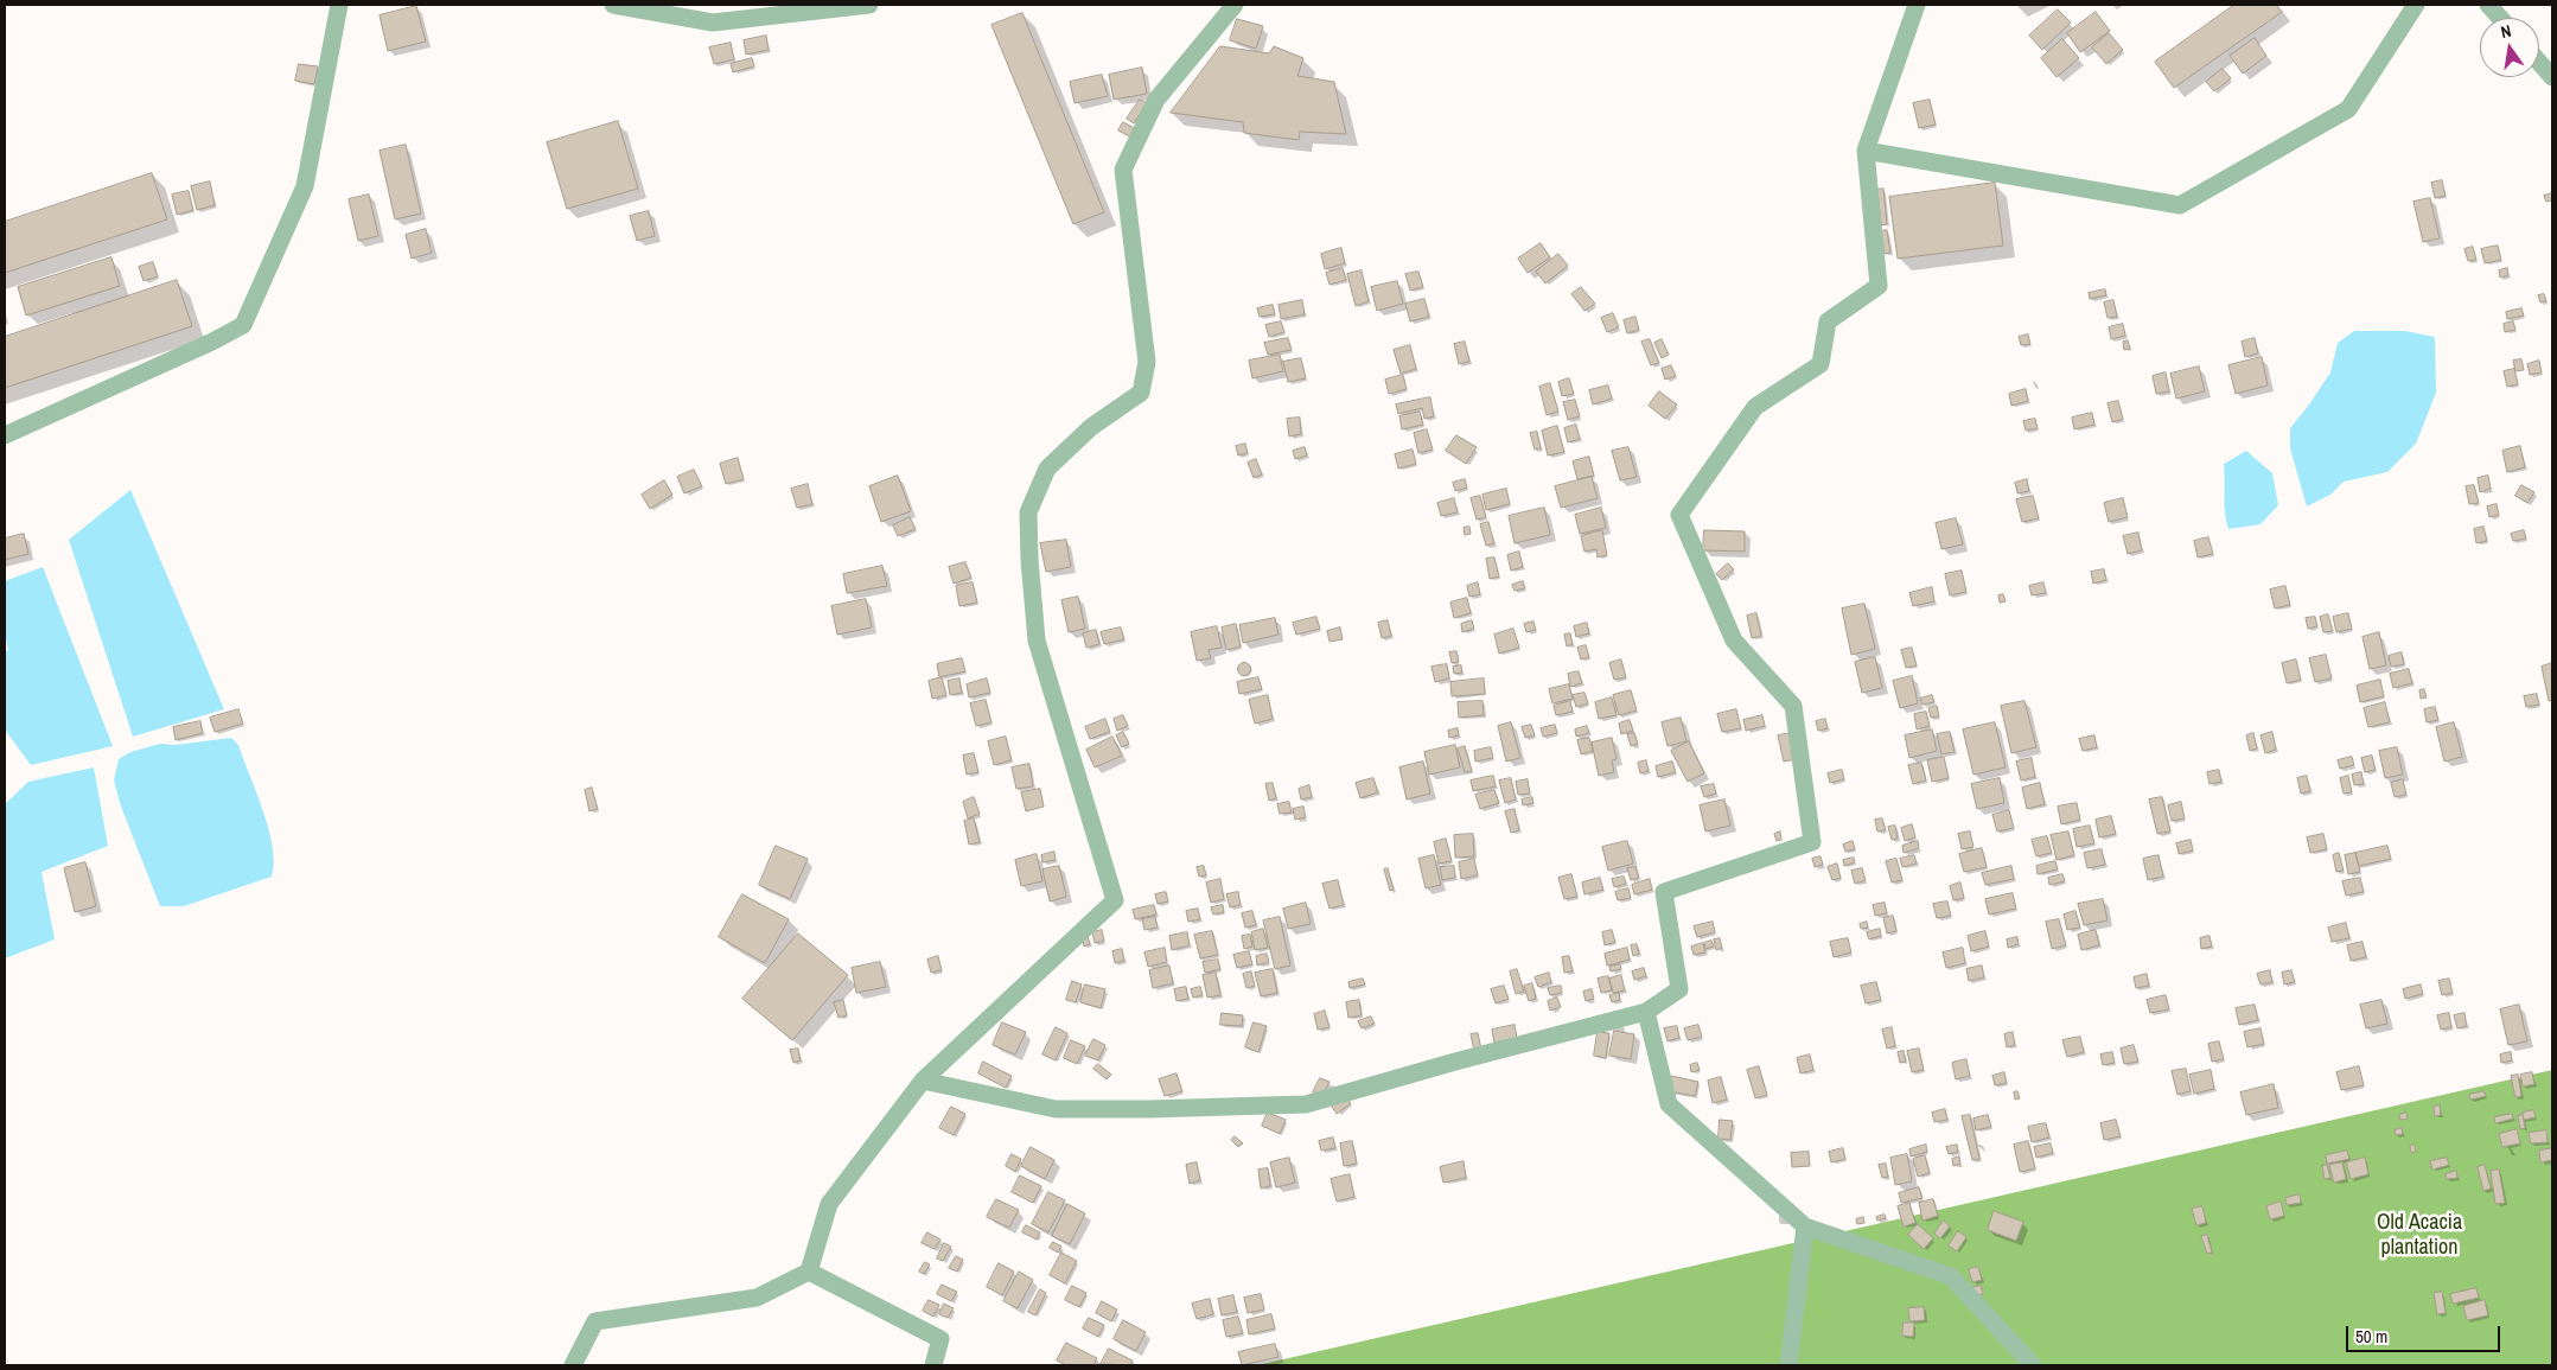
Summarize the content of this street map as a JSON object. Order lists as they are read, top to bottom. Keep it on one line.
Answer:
{"parks":["Old Acacia plantation"],"scale_bar":"50 m","north":"top"}
